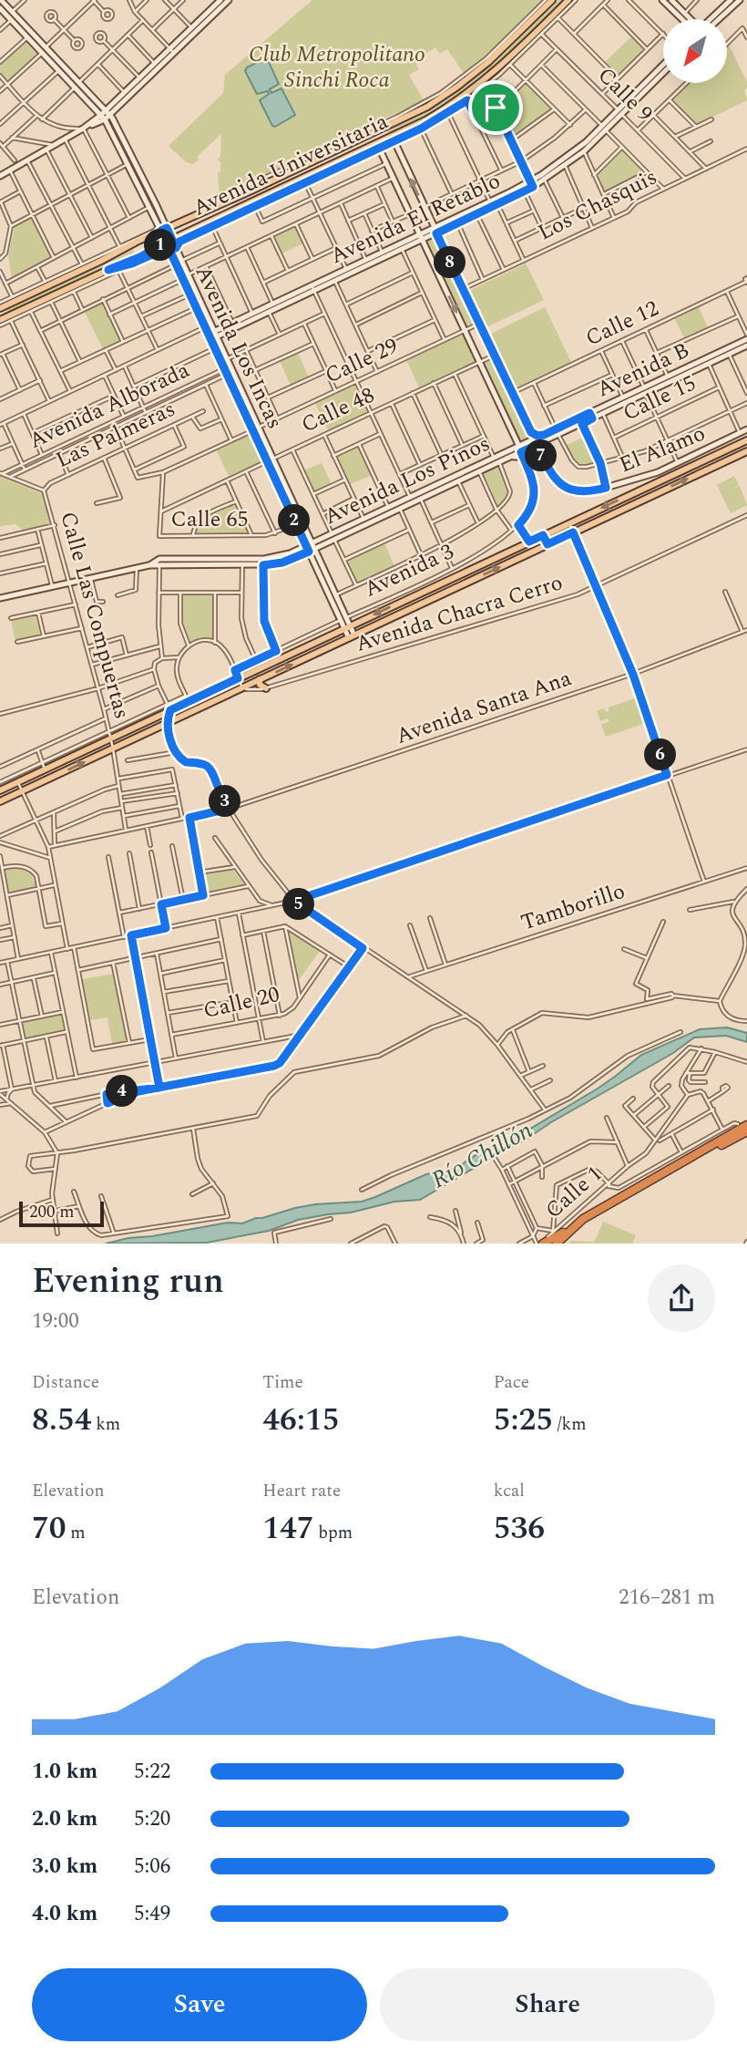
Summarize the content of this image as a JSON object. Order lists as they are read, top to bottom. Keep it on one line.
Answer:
{"streets":{"main road":["Avenida Universitaria","Avenida El Retablo","Avenida Los Incas","Avenida B","El Alamo","Avenida Los Pinos"],"street":["Calle 9","Los Chasquis","Calle 12","Calle 29","Calle 15","Avenida Alborada","Calle 48","Las Palmeras","Calle 65","Avenida 3","Avenida Chacra Cerro","Calle Las Compuertas","Avenida Santa Ana","Tamborillo","Calle 20","Calle 1"]},"crossings":[["Calle 9","Avenida Universitaria"],["Calle 9","Los Chasquis"],["Calle 9","Avenida El Retablo"],["Avenida Universitaria","Avenida Los Incas"],["Avenida Universitaria","El Alamo"],["Los Chasquis","El Alamo"],["Avenida El Retablo","Avenida Los Incas"],["Avenida El Retablo","El Alamo"],["Calle 12","El Alamo"],["Avenida Los Incas","Calle 29"],["Avenida Los Incas","Avenida Alborada"],["Avenida Los Incas","Calle 48"],["Avenida Los Incas","Avenida Los Pinos"],["Avenida Los Incas","Calle 65"],["Avenida Los Incas","Avenida 3"],["Calle 29","El Alamo"],["Avenida B","El Alamo"],["Avenida B","Avenida Los Pinos"],["Avenida B","Avenida 3"],["Calle 48","El Alamo"],["Calle 48","Calle 65"],["Las Palmeras","Calle Las Compuertas"],["Avenida Los Pinos","Avenida 3"],["Calle Las Compuertas","Avenida Santa Ana"]],"water":["Río Chillón"],"parks":["Club Metropolitano Sinchi Roca"],"scale_bar":"200 m","north":"bottom left","page":{"pins":["1","8","7","2","6","3","5","4"],"scale":"200 m","heading":["Evening run","19:00"],"stats":[["Distance","8.54 km"],["Time","46:15"],["Pace","5:25 /km"],["Elevation","70 m"],["Heart rate","147 bpm"],["kcal","536"]],"chart":["Elevation","216–281 m"],"list":[{"name":"1.0 km","note":"5:22"},{"name":"2.0 km","note":"5:20"},{"name":"3.0 km","note":"5:06"},{"name":"4.0 km","note":"5:49"}],"buttons":["Save","Share"]}}
